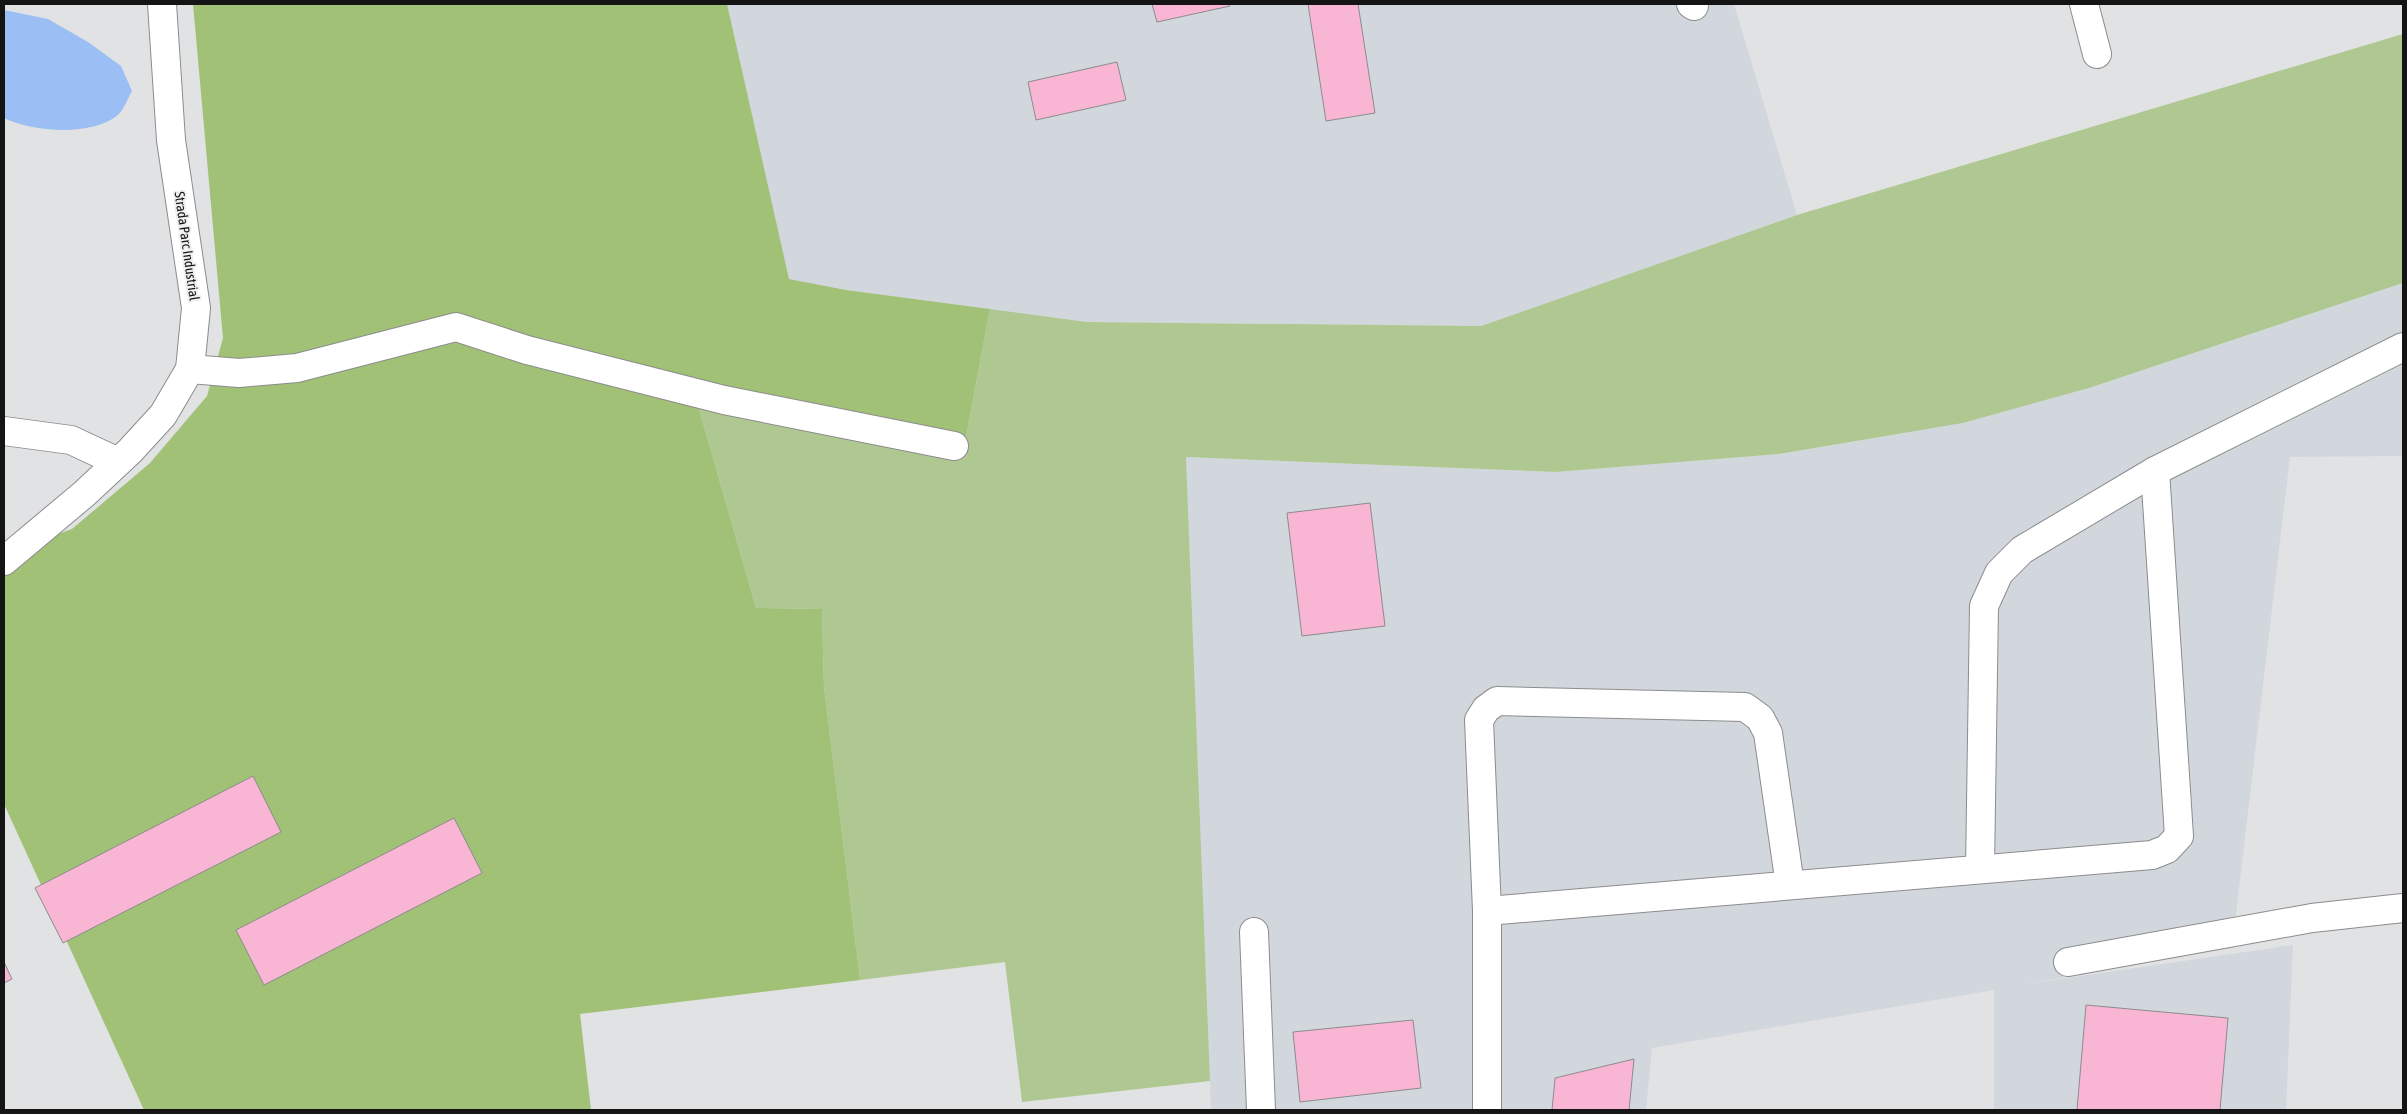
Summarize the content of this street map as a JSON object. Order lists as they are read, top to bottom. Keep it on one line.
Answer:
{"streets":{"street":["Strada Parc Industrial"]}}
